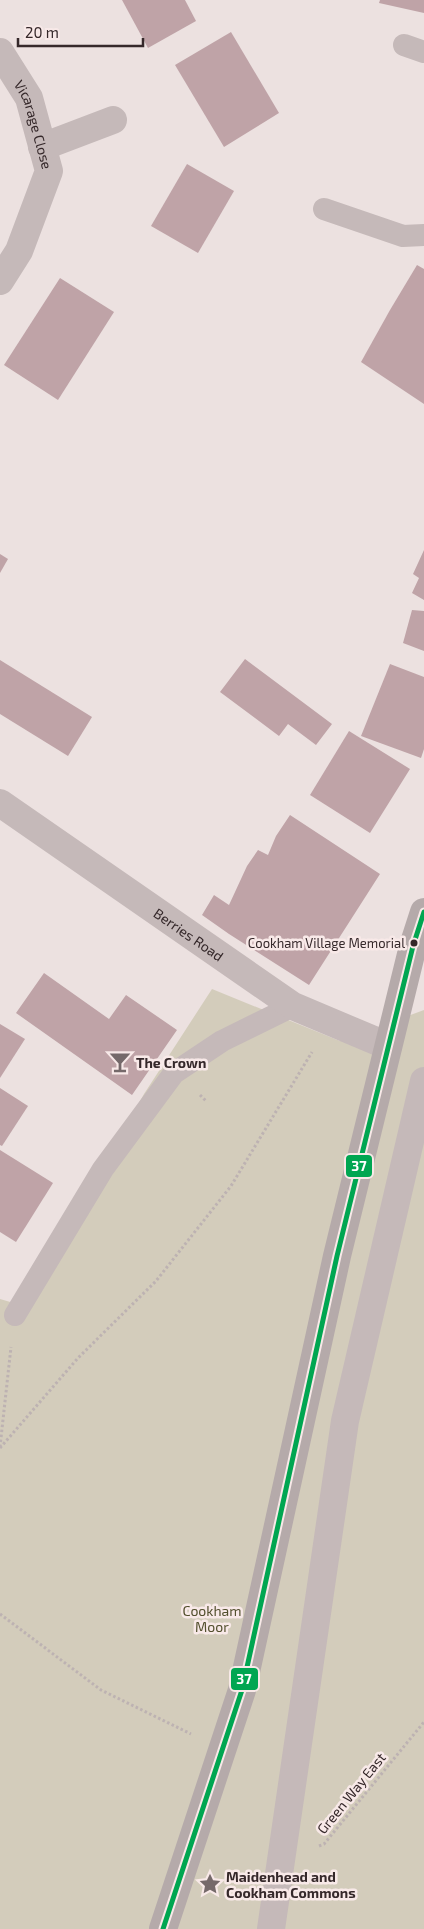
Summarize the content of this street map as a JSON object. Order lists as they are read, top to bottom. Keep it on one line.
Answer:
{"streets":{"street":["Vicarage Close","Berries Road"],"path":["Green Way East"]},"parks":["Cookham Moor"],"places":{"other":["Cookham Village Memorial"],"bar":["The Crown"],"place":["Maidenhead and Cookham Commons"]},"lines":["transit line 37"],"scale_bar":"20 m"}
